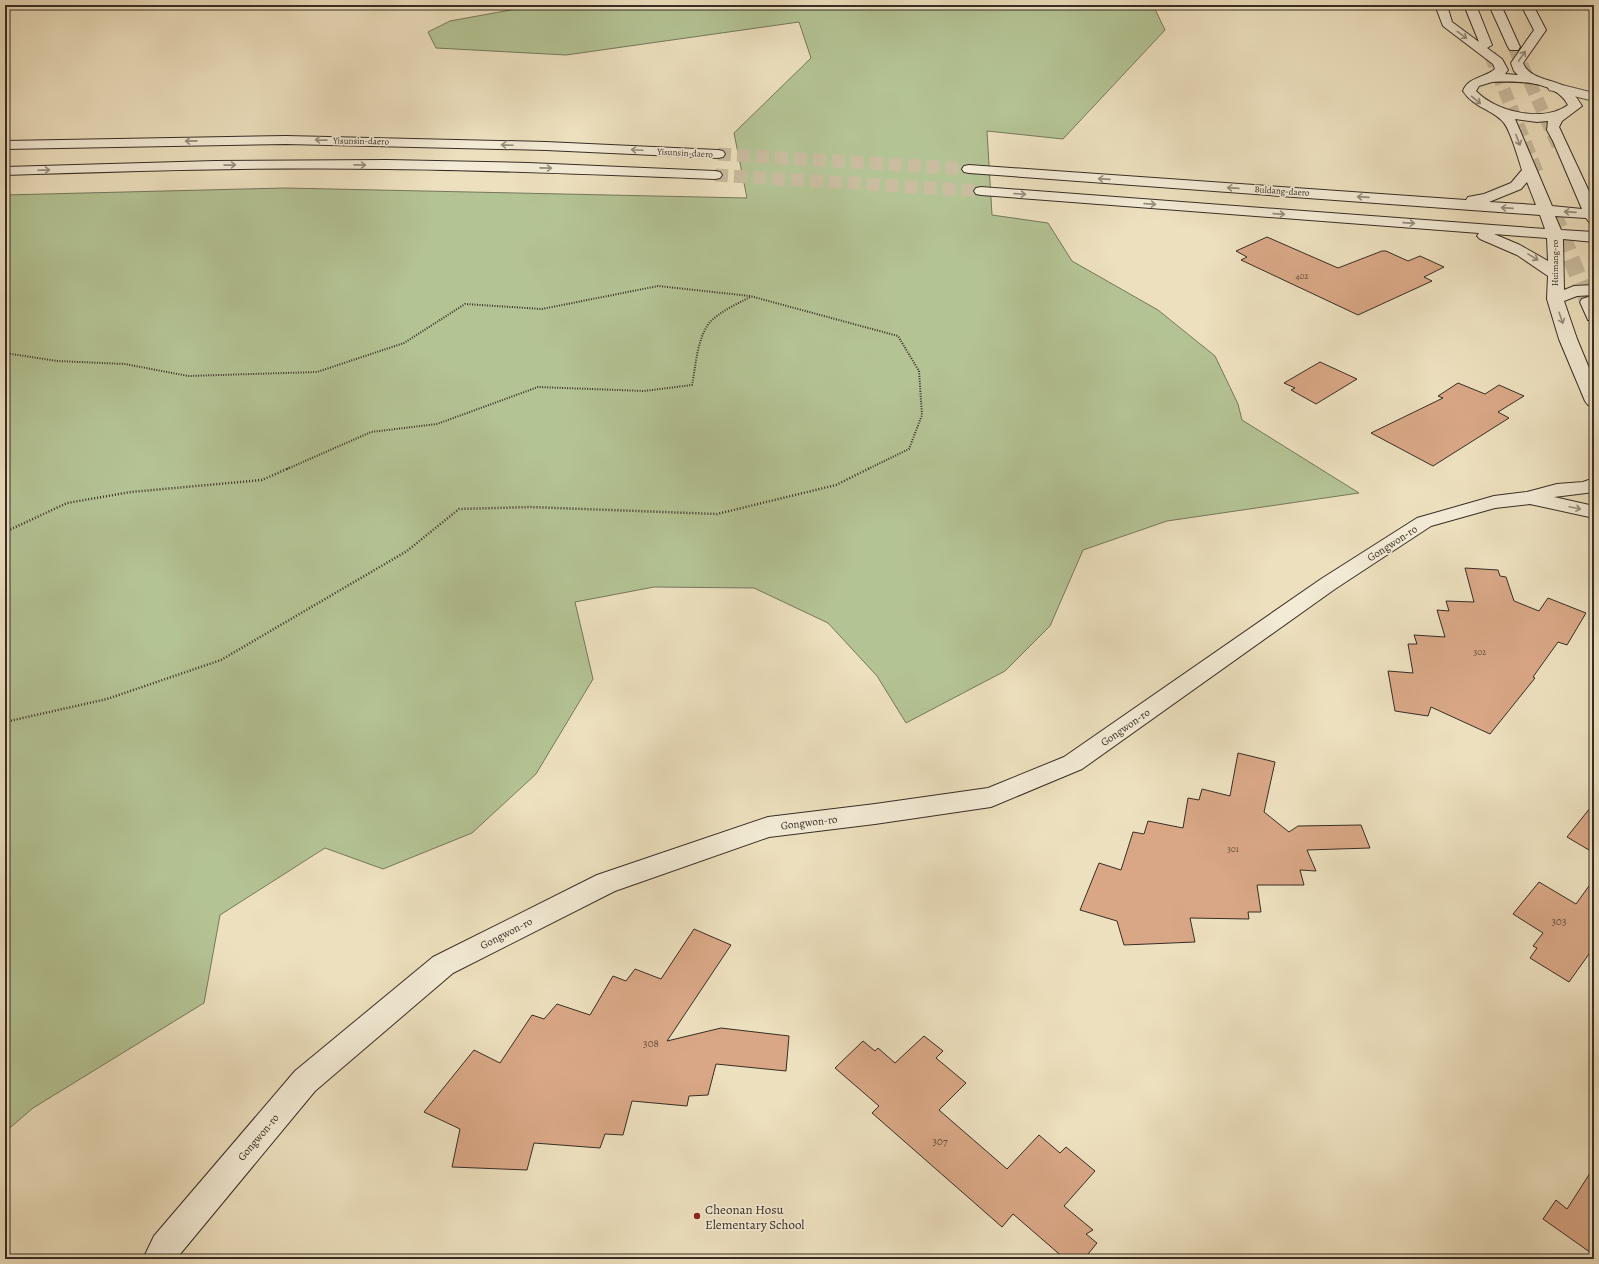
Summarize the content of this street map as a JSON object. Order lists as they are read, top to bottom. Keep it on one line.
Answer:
{"streets":{"main road":["Yisunsin-daero","Buldang-daero","Huimang-ro","Gongwon-ro"]},"crossings":[["Buldang-daero","Huimang-ro"]],"one_way":["Huimang-ro"],"places":["Cheonan Hosu Elementary School"],"house_numbers":["402","302","301","303","308","307"]}
